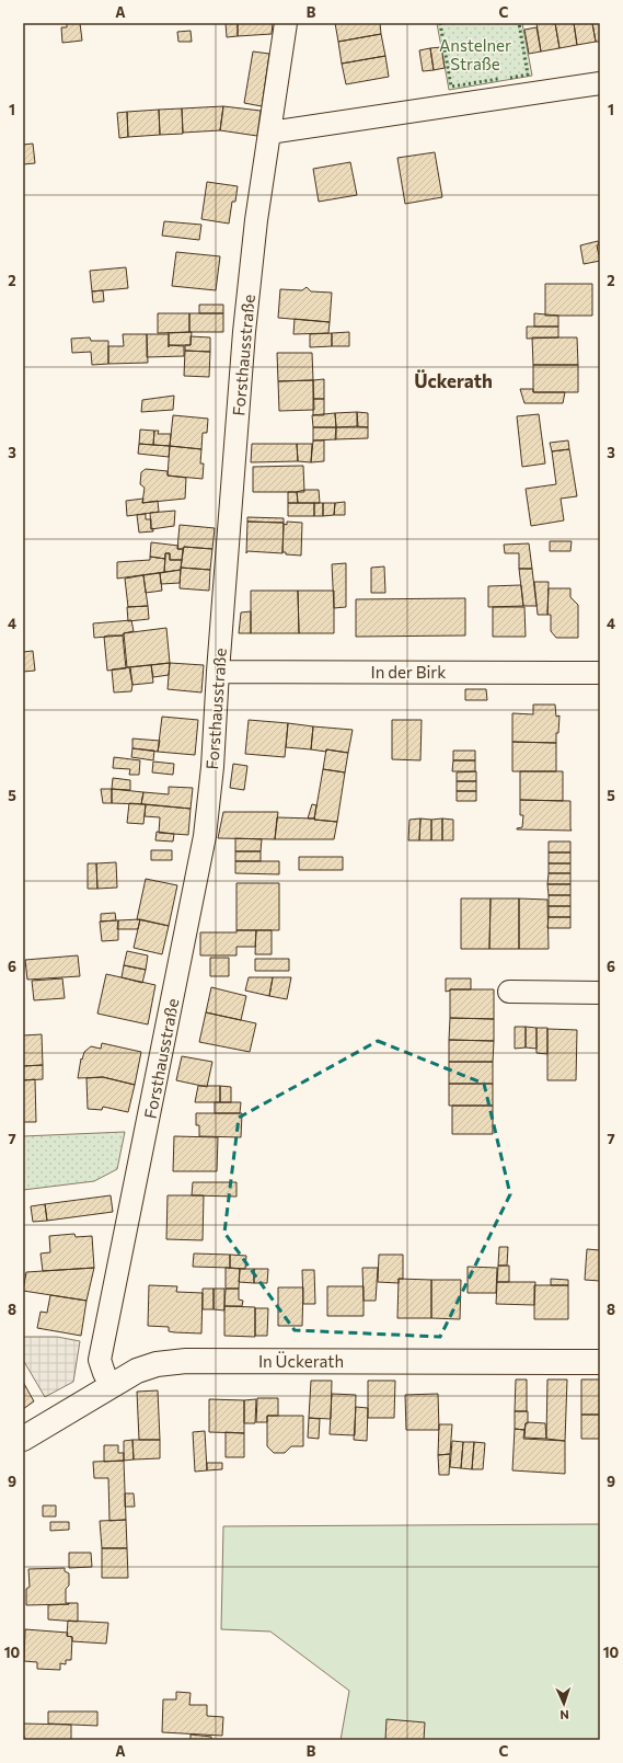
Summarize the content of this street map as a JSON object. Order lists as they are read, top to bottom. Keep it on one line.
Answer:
{"streets":{"main road":["In Ückerath"],"street":["Forsthausstraße","In der Birk"]},"crossings":[["Forsthausstraße","In der Birk"],["Forsthausstraße","In Ückerath"]],"districts":["Ückerath"],"parks":["Anstelner Straße"],"north":"bottom","grid":{"columns":["A","B","C"],"rows":["1","2","3","4","5","6","7","8","9","10"]}}
